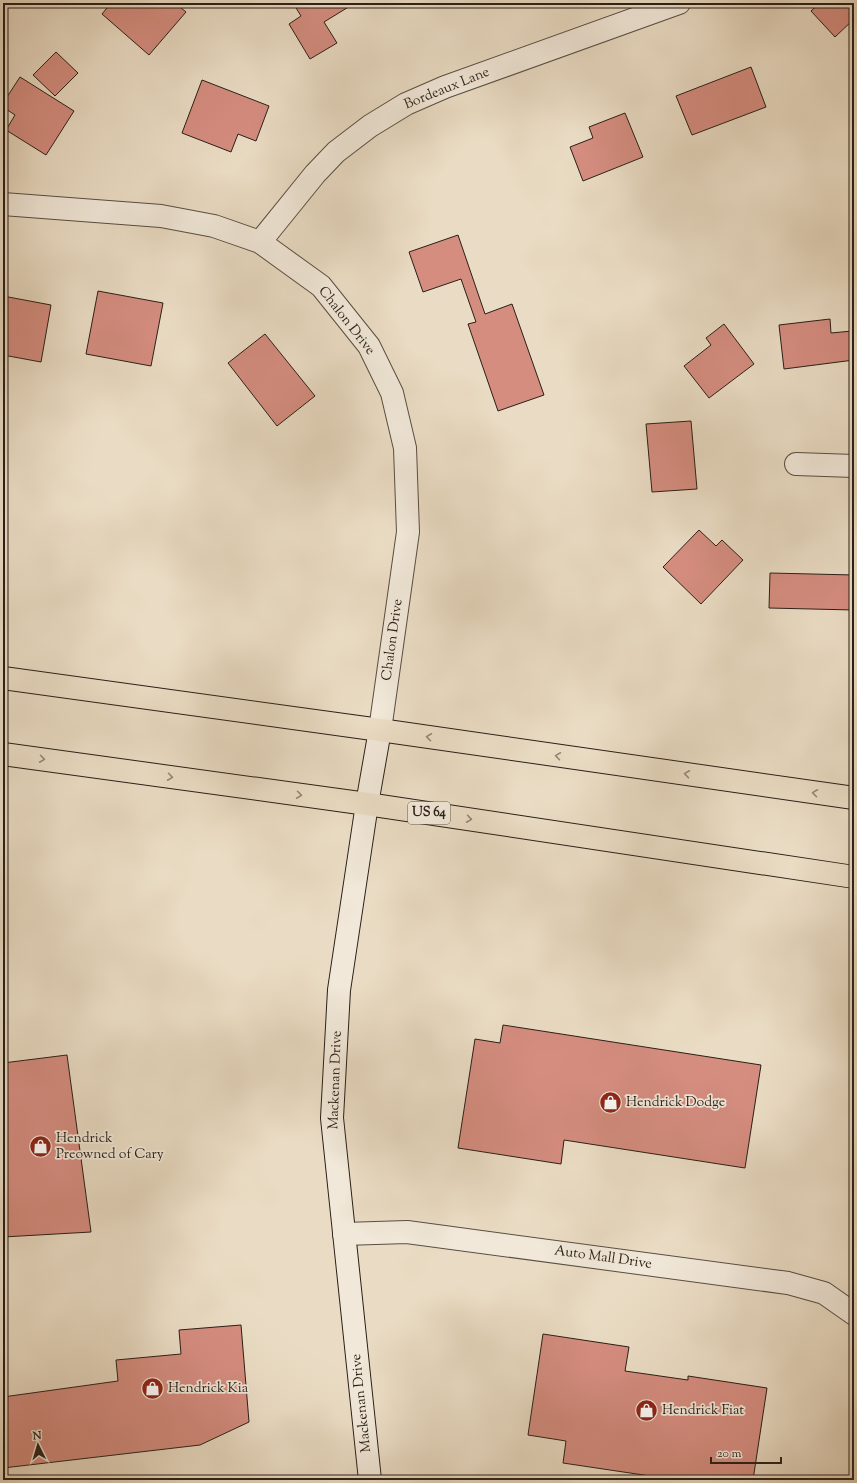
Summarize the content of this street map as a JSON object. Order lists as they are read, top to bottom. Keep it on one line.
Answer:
{"streets":{"highway":["US 64"],"street":["Bordeaux Lane","Chalon Drive","Mackenan Drive","Auto Mall Drive"]},"crossings":[["Bordeaux Lane","Chalon Drive"],["Chalon Drive","Mackenan Drive"],["US 64","Mackenan Drive"],["Mackenan Drive","Auto Mall Drive"]],"places":{"shop":["Hendrick Dodge","Hendrick Preowned of Cary","Hendrick Kia","Hendrick Fiat"]},"scale_bar":"20 m","north":"top"}
